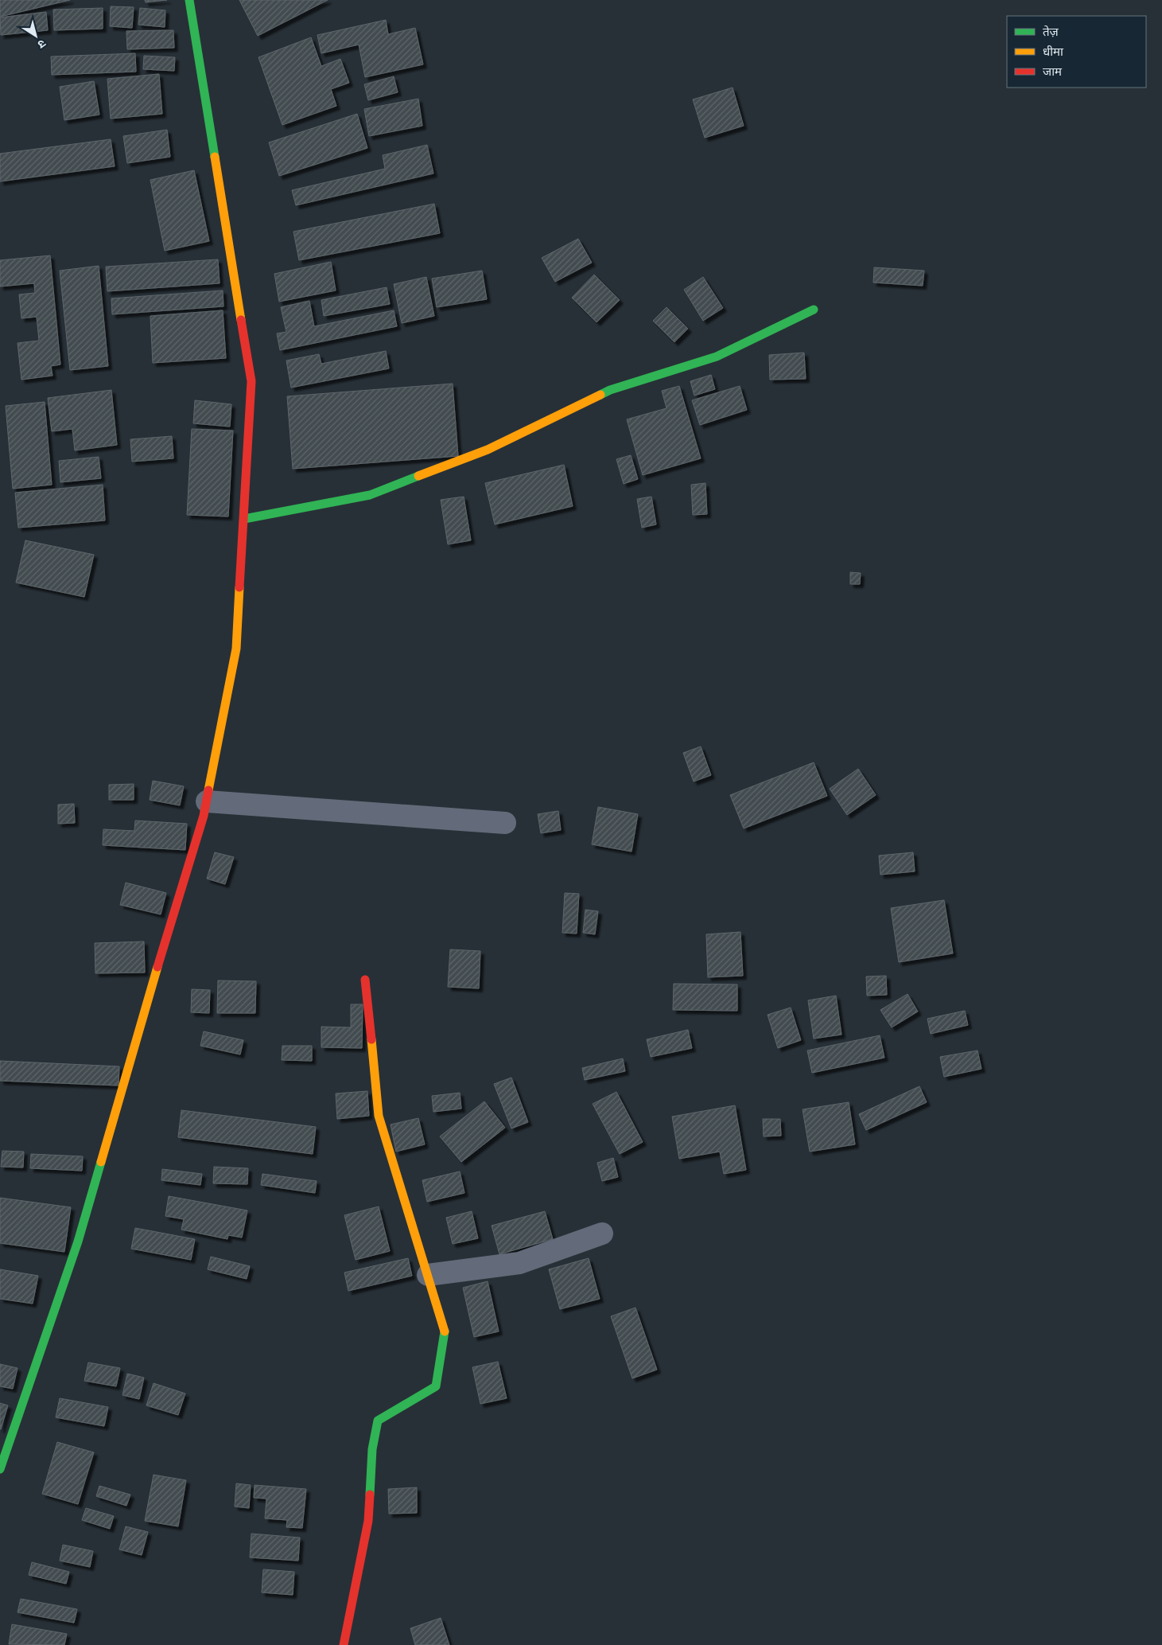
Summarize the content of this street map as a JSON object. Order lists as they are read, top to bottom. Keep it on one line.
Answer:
{"legend":["तेज़","धीमा","जाम"],"north":"bottom right"}
